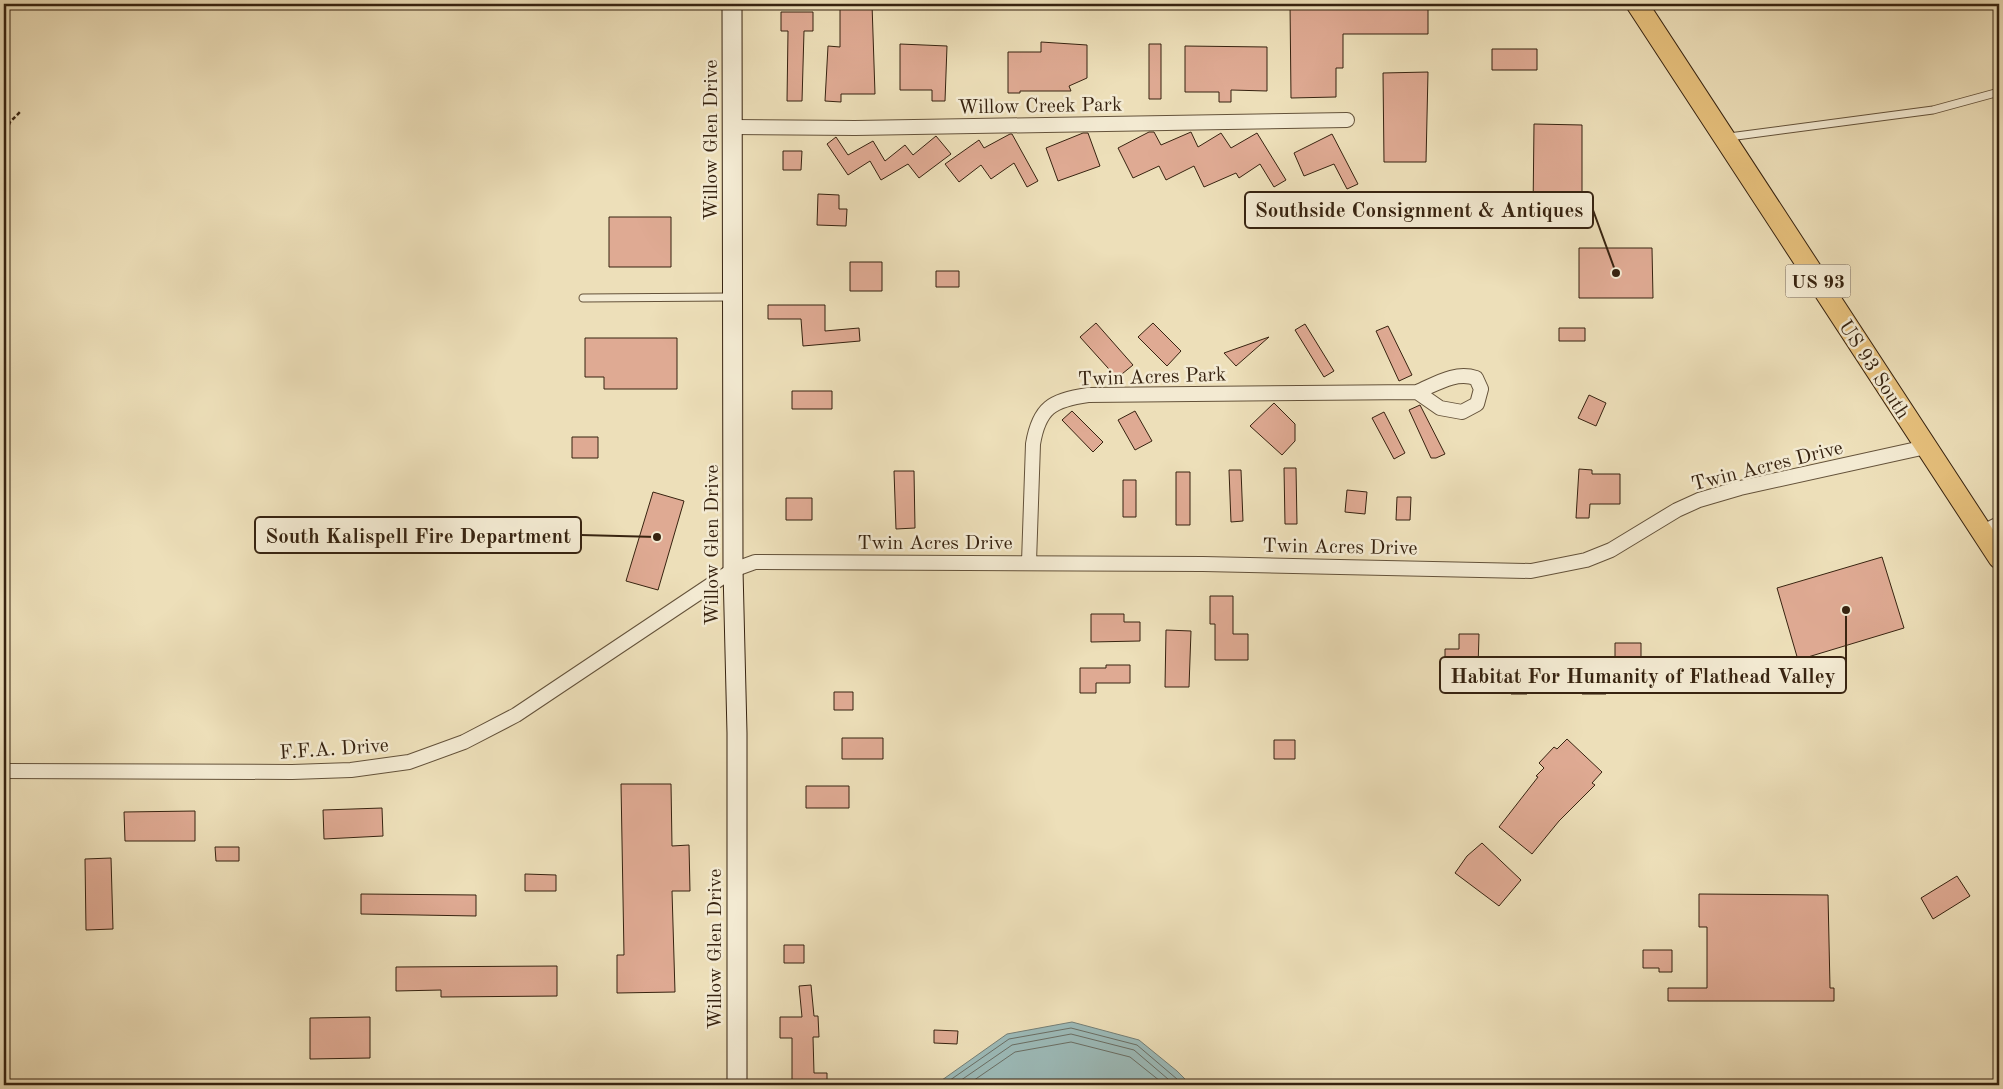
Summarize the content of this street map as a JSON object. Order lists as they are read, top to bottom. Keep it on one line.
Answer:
{"streets":{"main road":["Willow Glen Drive","US 93","US 93 South"],"street":["Willow Creek Park","Twin Acres Park","Twin Acres Drive","F.F.A. Drive"]},"crossings":[["Willow Creek Park","Willow Glen Drive"],["Willow Glen Drive","Twin Acres Drive"],["Willow Glen Drive","F.F.A. Drive"],["US 93 South","Twin Acres Drive"],["Twin Acres Park","Twin Acres Drive"],["Twin Acres Drive","F.F.A. Drive"]],"places":["Southside Consignment & Antiques","South Kalispell Fire Department","Habitat For Humanity of Flathead Valley"]}
